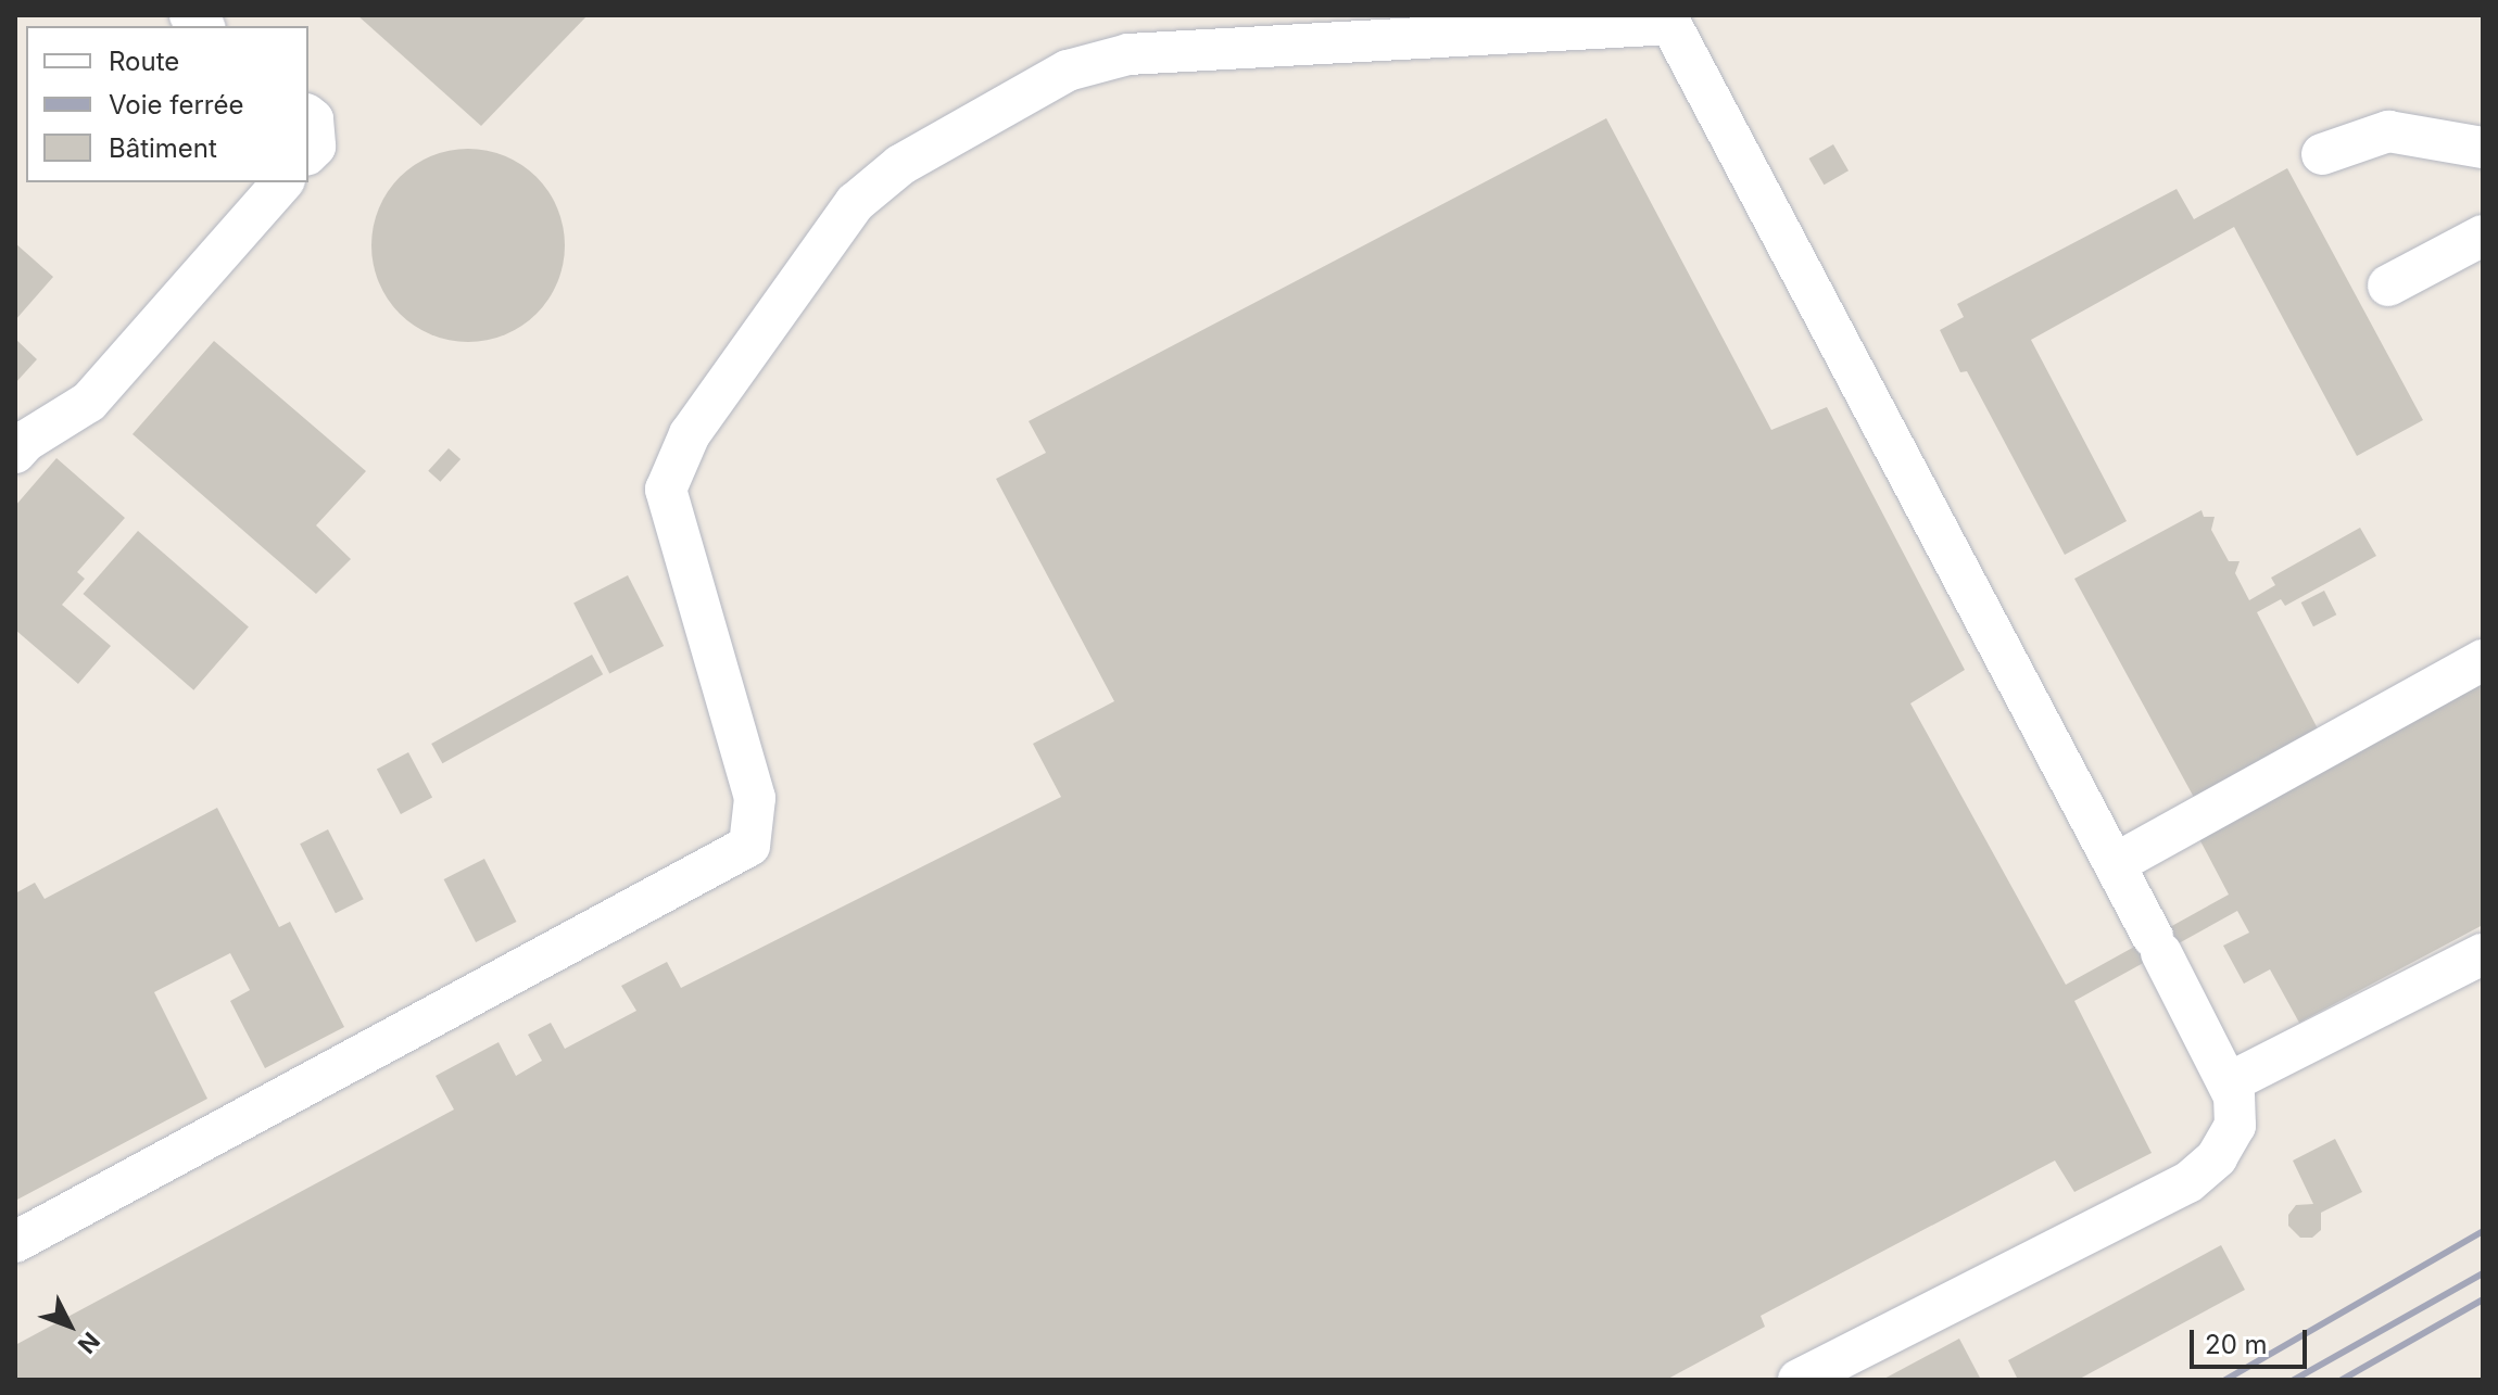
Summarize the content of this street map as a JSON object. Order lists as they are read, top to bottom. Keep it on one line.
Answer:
{"legend":["Route","Voie ferrée","Bâtiment"],"scale_bar":"20 m","north":"bottom right"}
